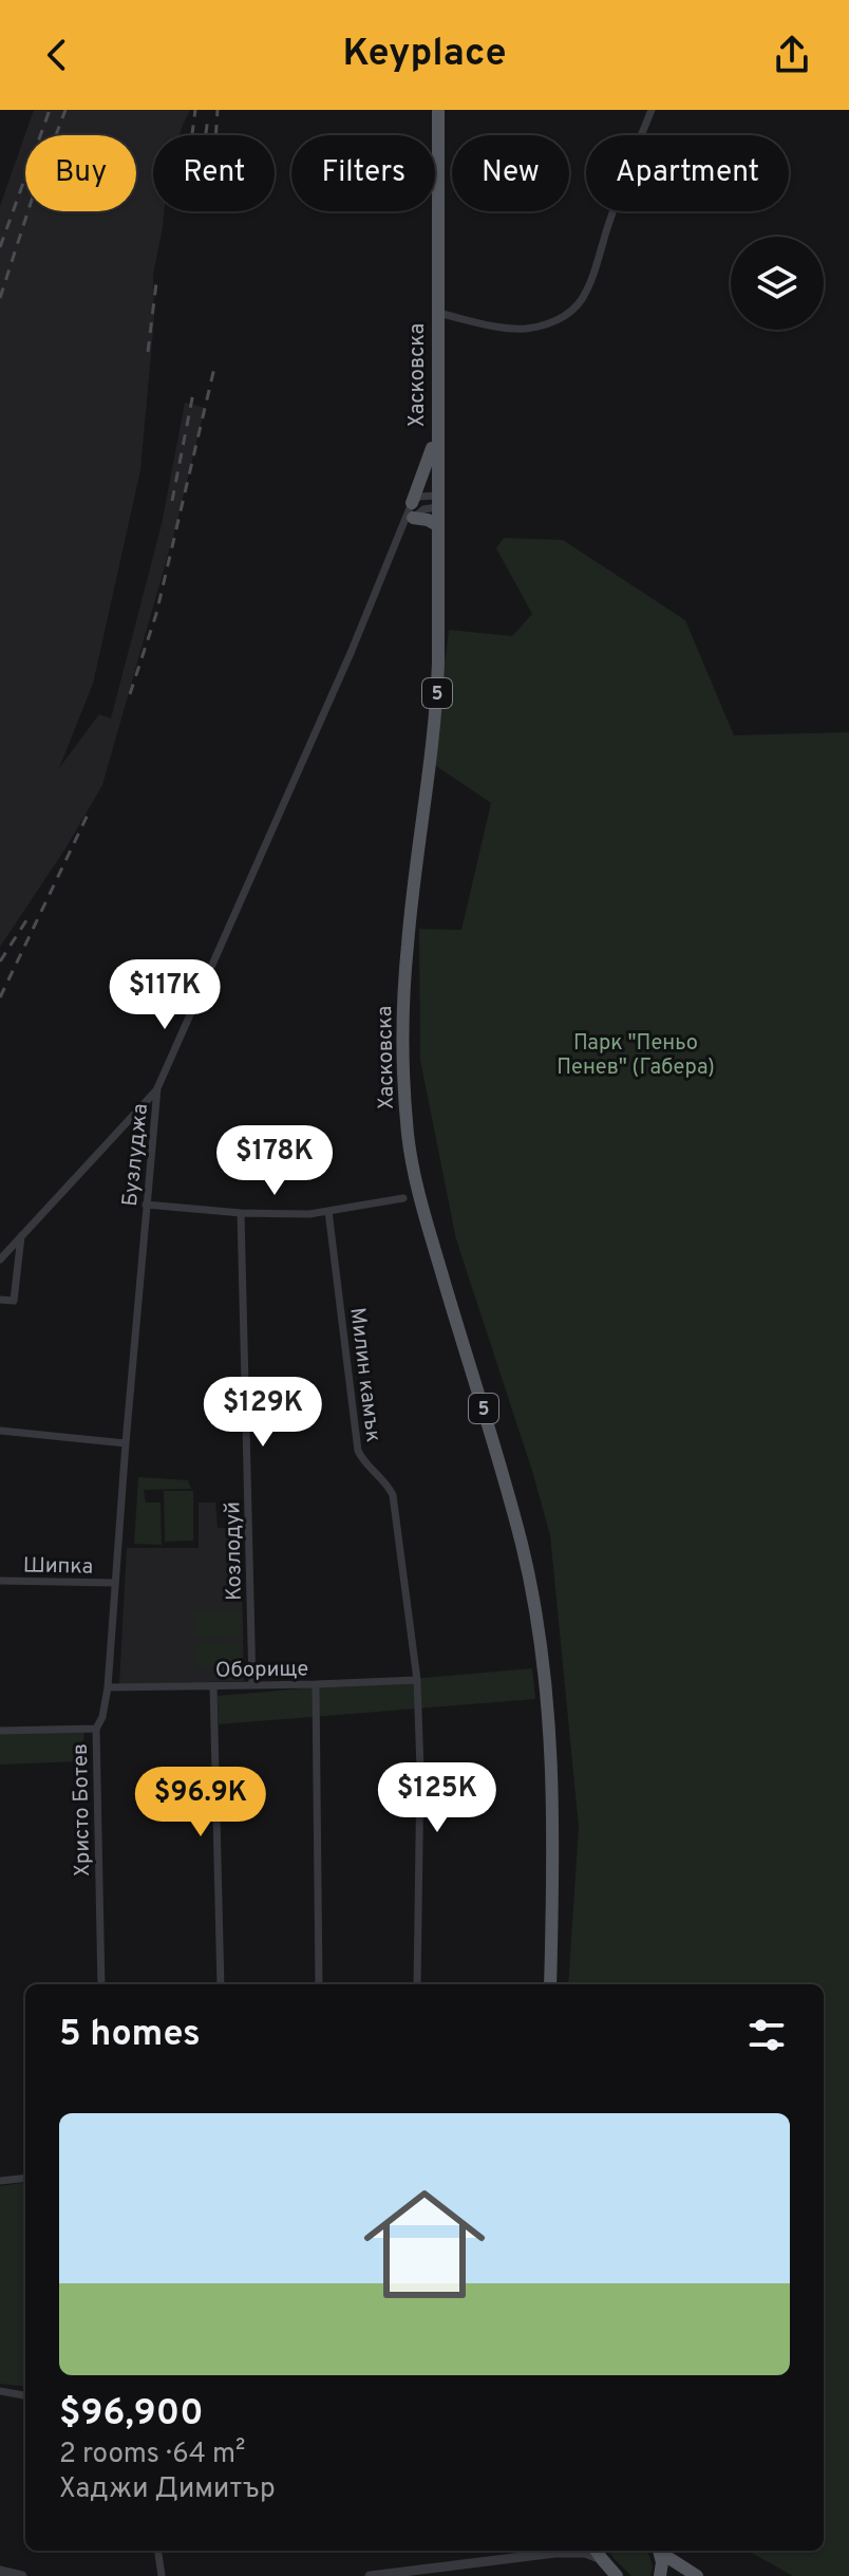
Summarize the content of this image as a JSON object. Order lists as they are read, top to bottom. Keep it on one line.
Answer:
{"streets":{"main road":["Хасковска","5"],"street":["Бузлуджа","Милин камък","Козлодуй","Шипка","Оборище","Христо Ботев"]},"crossings":[["Бузлуджа","Шипка"],["Бузлуджа","Христо Ботев"],["Милин камък","Оборище"],["Козлодуй","Оборище"],["Шипка","Христо Ботев"],["Оборище","Христо Ботев"]],"parks":["Парк \"Пеньо Пенев\" (Габера)"],"page":{"header":"Keyplace","chip":["Buy","Rent","Filters","New","Apartment"],"price":["$117K","$178K","$129K","$125K","$96.9K"],"heading":"5 homes","list":[{"name":"$96,900","note":"2 rooms · 64 m² · Хаджи Димитър"}]}}
